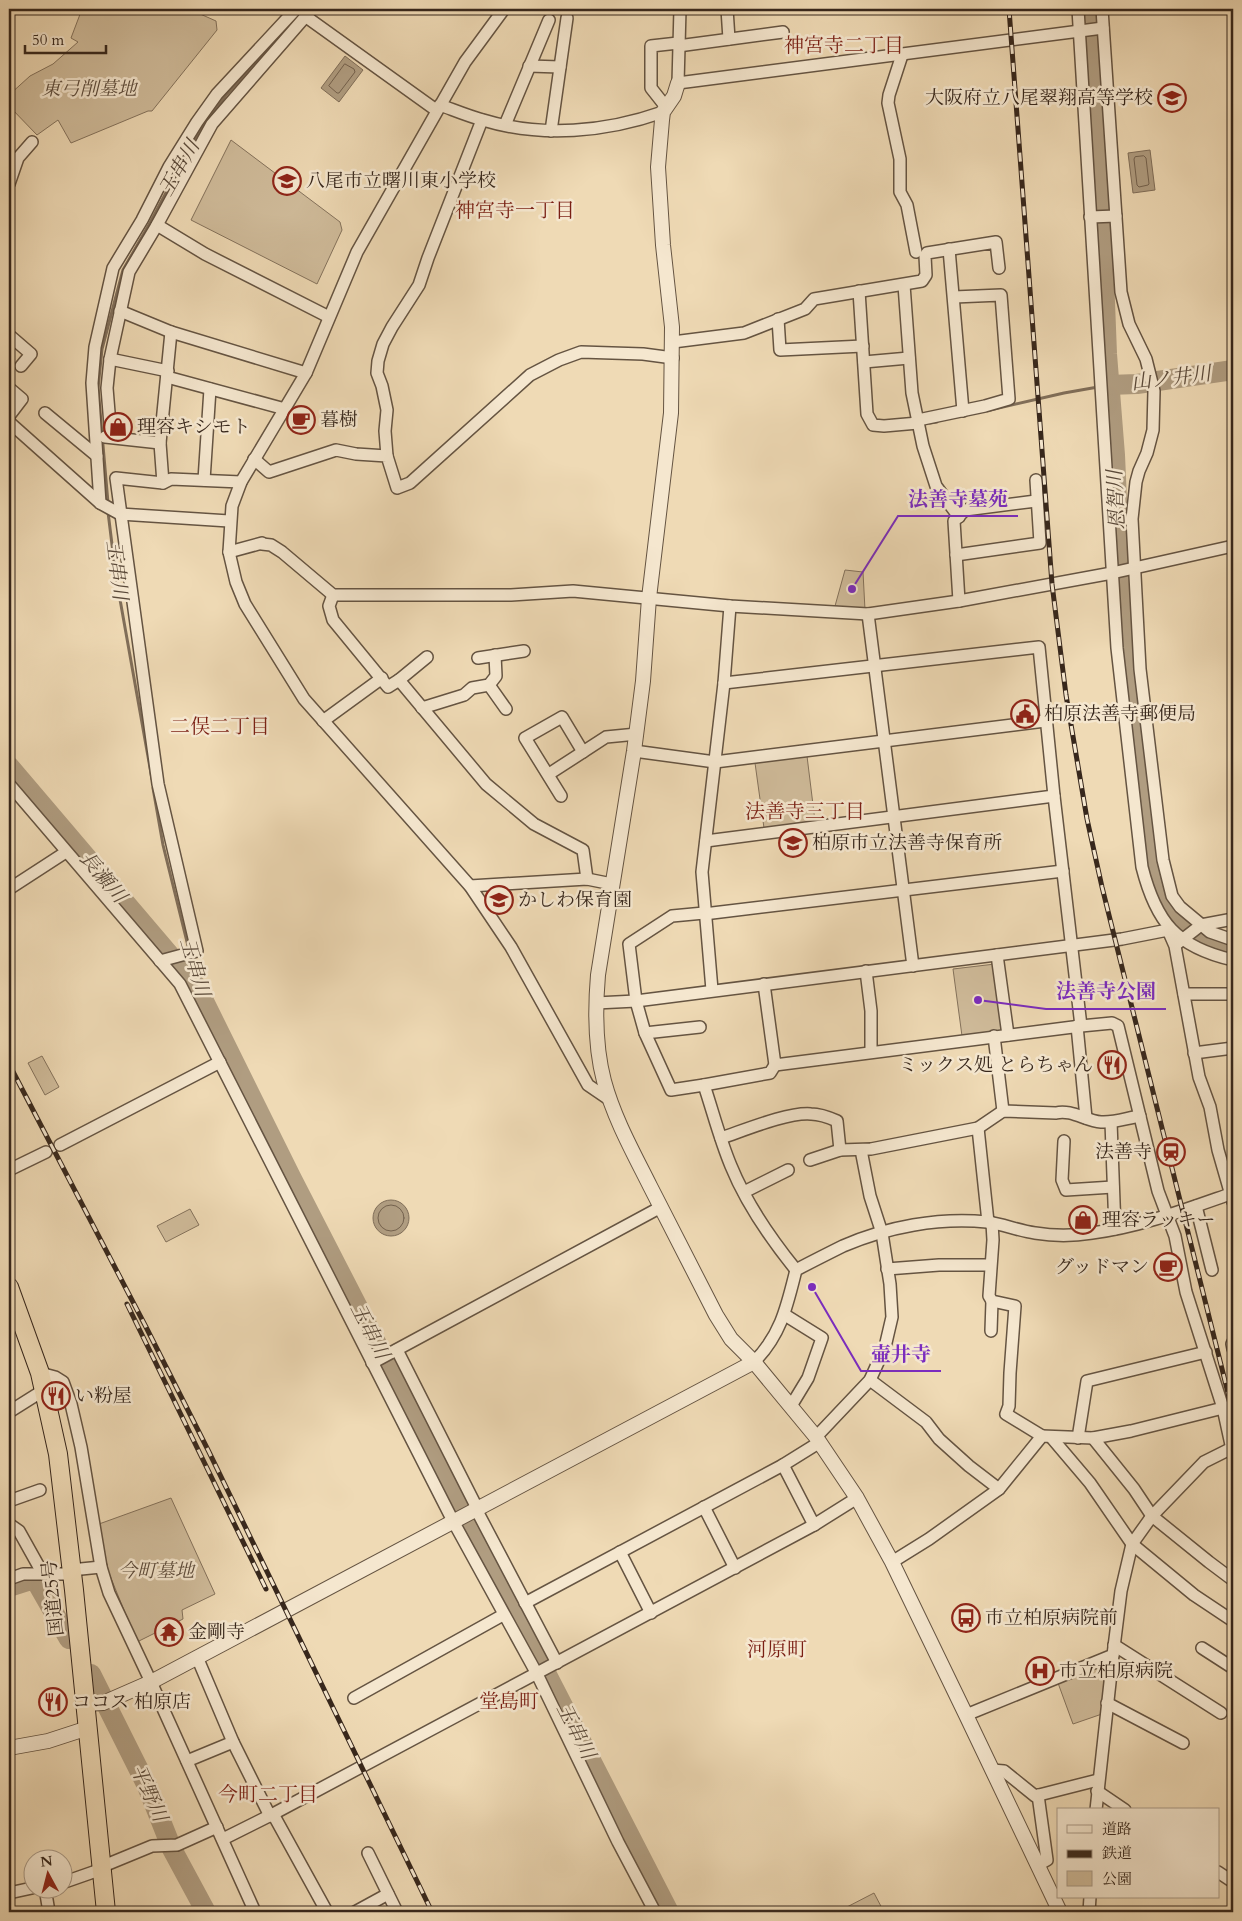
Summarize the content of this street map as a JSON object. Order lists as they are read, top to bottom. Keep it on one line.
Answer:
{"streets":{"highway":["国道25号"]},"districts":["神宮寺二丁目","神宮寺一丁目","二俣二丁目","法善寺三丁目","河原町","堂島町","今町二丁目"],"water":["玉串川","山ノ井川","恩智川","長瀬川","平野川"],"parks":["東弓削墓地","今町墓地"],"places":{"school or university":["大阪府立八尾翠翔高等学校","八尾市立曙川東小学校","柏原市立法善寺保育所","かしわ保育園"],"cafe":["暮樹","グッドマン"],"shop":["理容キシモト","理容ラッキー"],"other":["法善寺墓苑","法善寺公園","壷井寺"],"public building":["柏原法善寺郵便局"],"restaurant":["ミックス処 とらちゃん","い粉屋","ココス 柏原店"],"station":["法善寺"],"bus stop":["市立柏原病院前"],"temple":["金剛寺"],"hospital":["市立柏原病院"]},"legend":["道路","鉄道","公園"],"scale_bar":"50 m","north":"top"}
